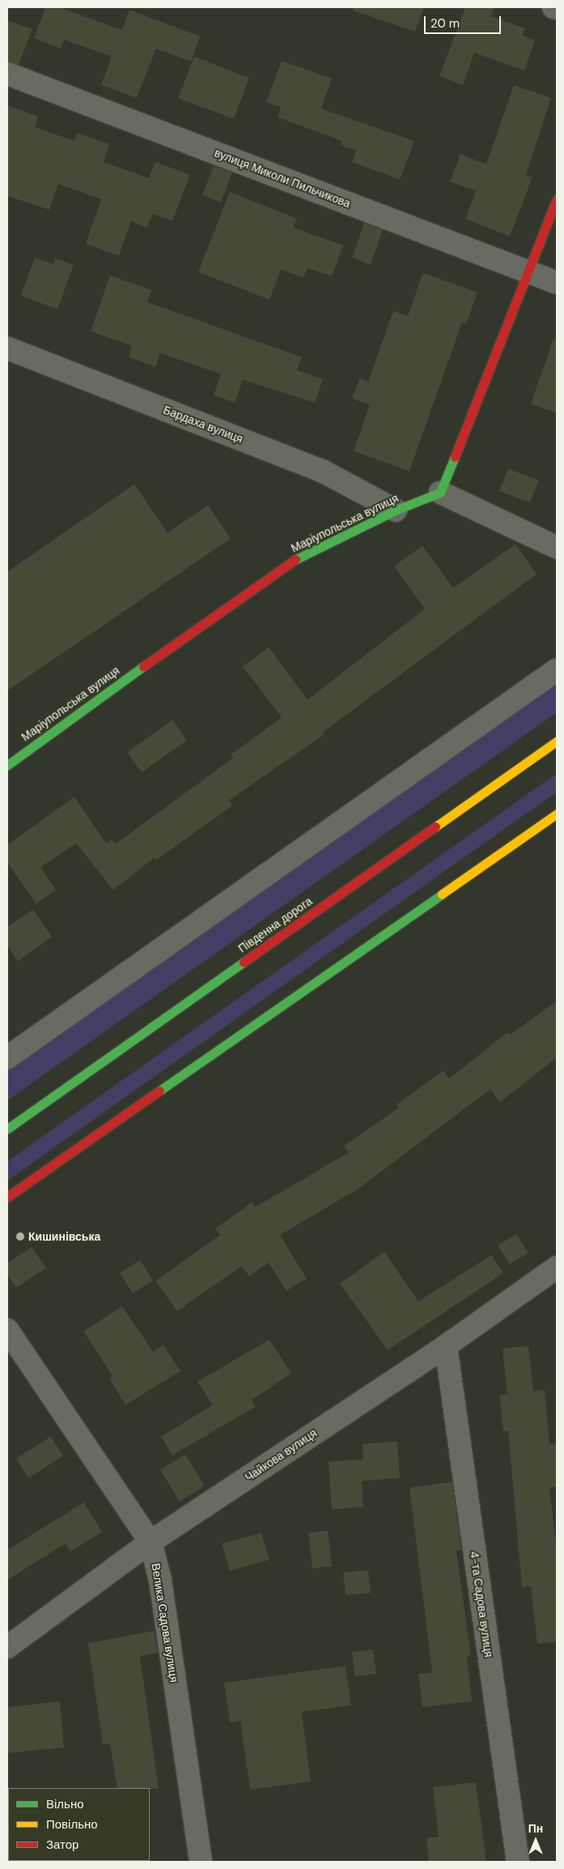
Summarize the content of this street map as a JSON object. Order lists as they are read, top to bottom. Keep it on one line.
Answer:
{"streets":{"main road":["Маріупольська вулиця","Південна дорога"],"street":["вулиця Миколи Пильчикова","Бардаха вулиця","Чайкова вулиця","4-та Садова вулиця","Велика Садова вулиця"]},"crossings":[["Бардаха вулиця","Маріупольська вулиця"],["Чайкова вулиця","4-та Садова вулиця"],["Чайкова вулиця","Велика Садова вулиця"]],"places":["Кишинівська"],"legend":["Вільно","Повільно","Затор"],"scale_bar":"20 m","north":"top"}
